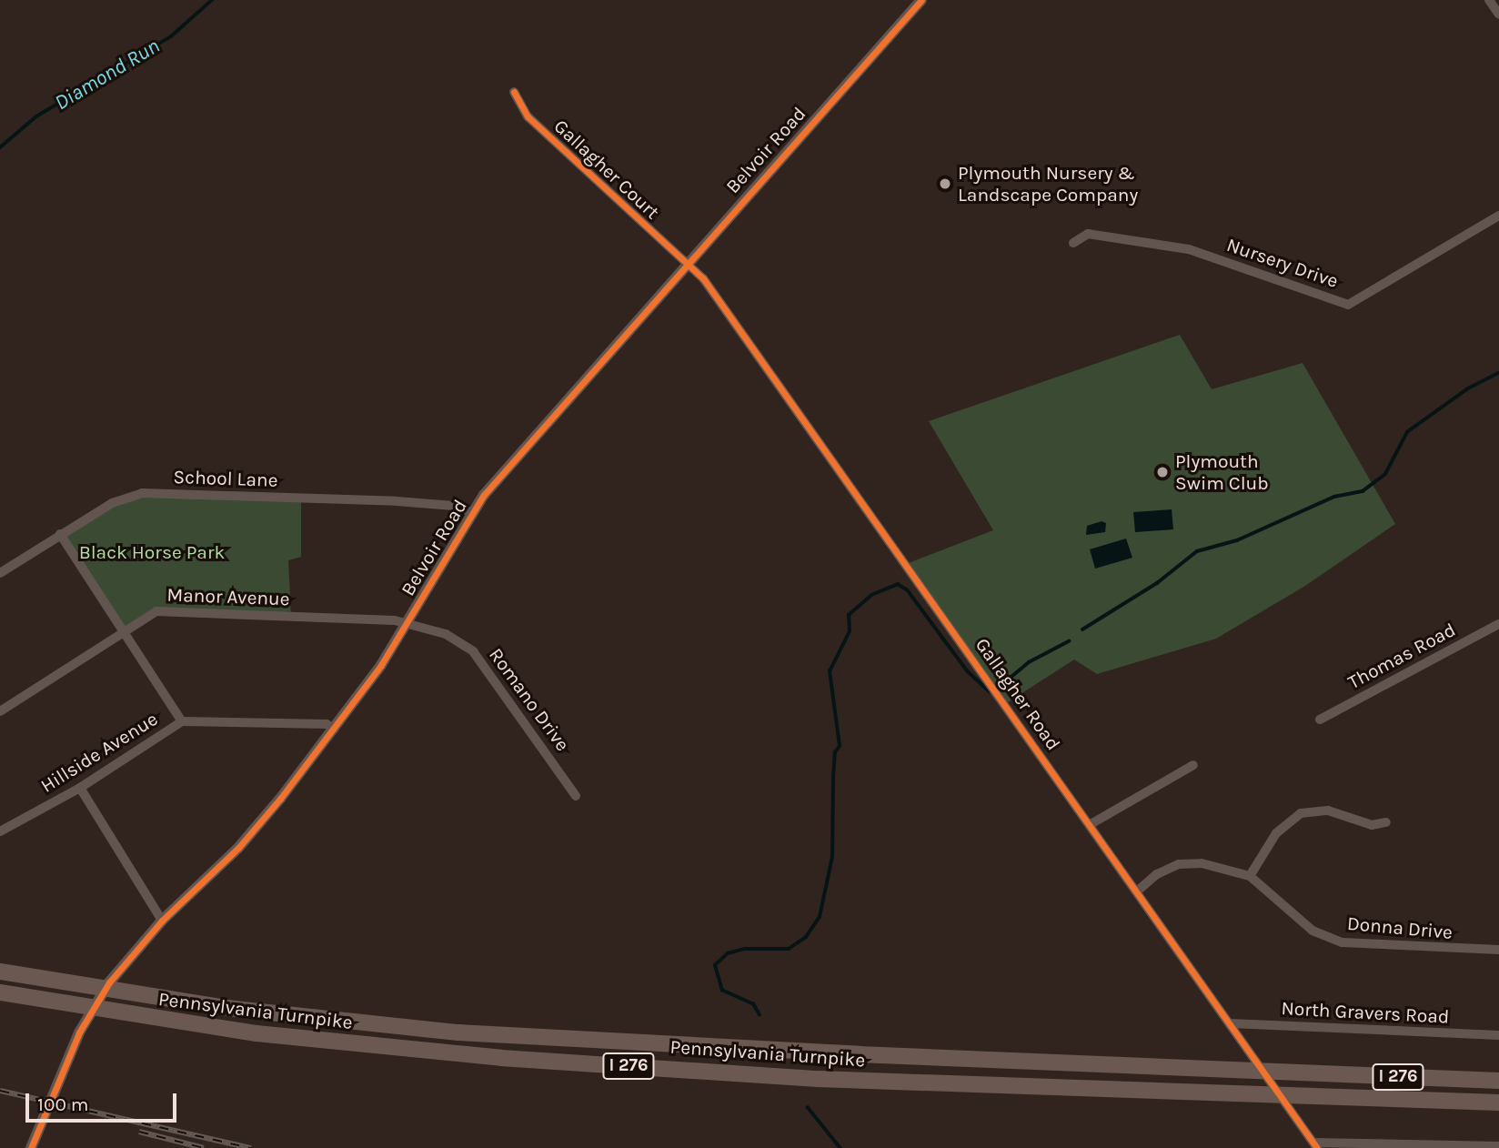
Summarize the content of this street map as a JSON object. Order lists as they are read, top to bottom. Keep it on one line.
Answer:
{"streets":{"highway":["Pennsylvania Turnpike","I 276"],"street":["Belvoir Road","Gallagher Court","Nursery Drive","School Lane","Manor Avenue","Thomas Road","Gallagher Road","Romano Drive","Hillside Avenue","Donna Drive","North Gravers Road"]},"crossings":[["Belvoir Road","Gallagher Court"],["Belvoir Road","School Lane"],["Belvoir Road","Manor Avenue"],["Belvoir Road","Gallagher Road"],["Belvoir Road","Romano Drive"],["Belvoir Road","Hillside Avenue"],["Gallagher Court","Gallagher Road"],["Manor Avenue","Romano Drive"],["Gallagher Road","Donna Drive"],["Gallagher Road","North Gravers Road"]],"water":["Diamond Run"],"parks":["Black Horse Park"],"places":["Plymouth Nursery & Landscape Company","Plymouth Swim Club"],"scale_bar":"100 m"}
